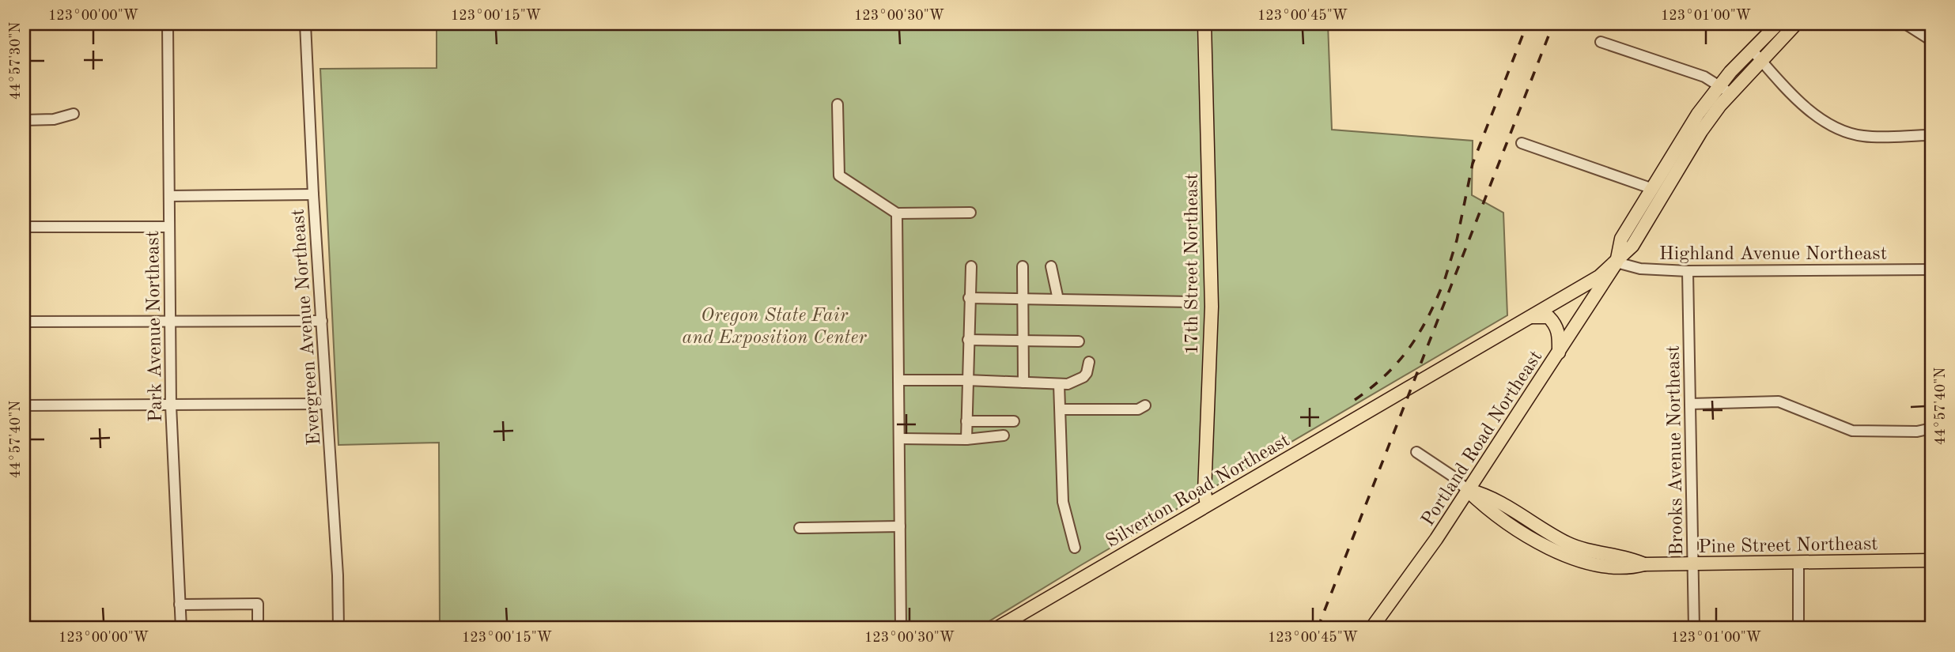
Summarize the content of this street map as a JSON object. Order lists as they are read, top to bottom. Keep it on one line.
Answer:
{"streets":{"main road":["17th Street Northeast","Portland Road Northeast","Silverton Road Northeast","Pine Street Northeast"],"street":["Highland Avenue Northeast","Park Avenue Northeast","Evergreen Avenue Northeast","Brooks Avenue Northeast"]},"crossings":[["Highland Avenue Northeast","Portland Road Northeast"],["Highland Avenue Northeast","Brooks Avenue Northeast"],["Highland Avenue Northeast","Silverton Road Northeast"],["17th Street Northeast","Silverton Road Northeast"],["Portland Road Northeast","Silverton Road Northeast"],["Portland Road Northeast","Pine Street Northeast"],["Brooks Avenue Northeast","Pine Street Northeast"]],"parks":["Oregon State Fair and Exposition Center"],"coordinates":["123°00'00\"W","123°00'15\"W","123°00'30\"W","123°00'45\"W","123°01'00\"W","44°57'30\"N","44°57'40\"N"]}
